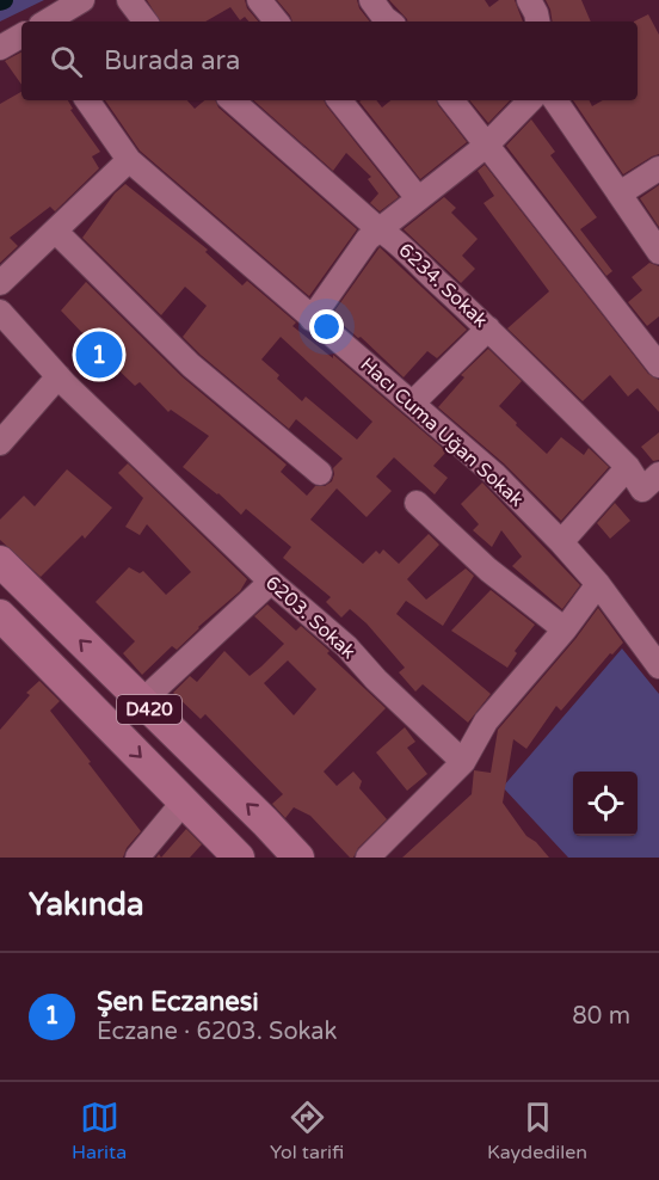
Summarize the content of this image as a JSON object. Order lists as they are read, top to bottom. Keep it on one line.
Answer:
{"streets":{"main road":["D420"],"street":["6234. Sokak","Hacı Cuma Uğan Sokak","6203. Sokak"]},"page":{"search":"Burada ara","pins":"1","heading":"Yakında","list":[{"mark":"1","name":"Şen Eczanesi","note":"Eczane · 6203. Sokak","value":"80 m"}],"nav":["Harita","Yol tarifi","Kaydedilen"]}}
